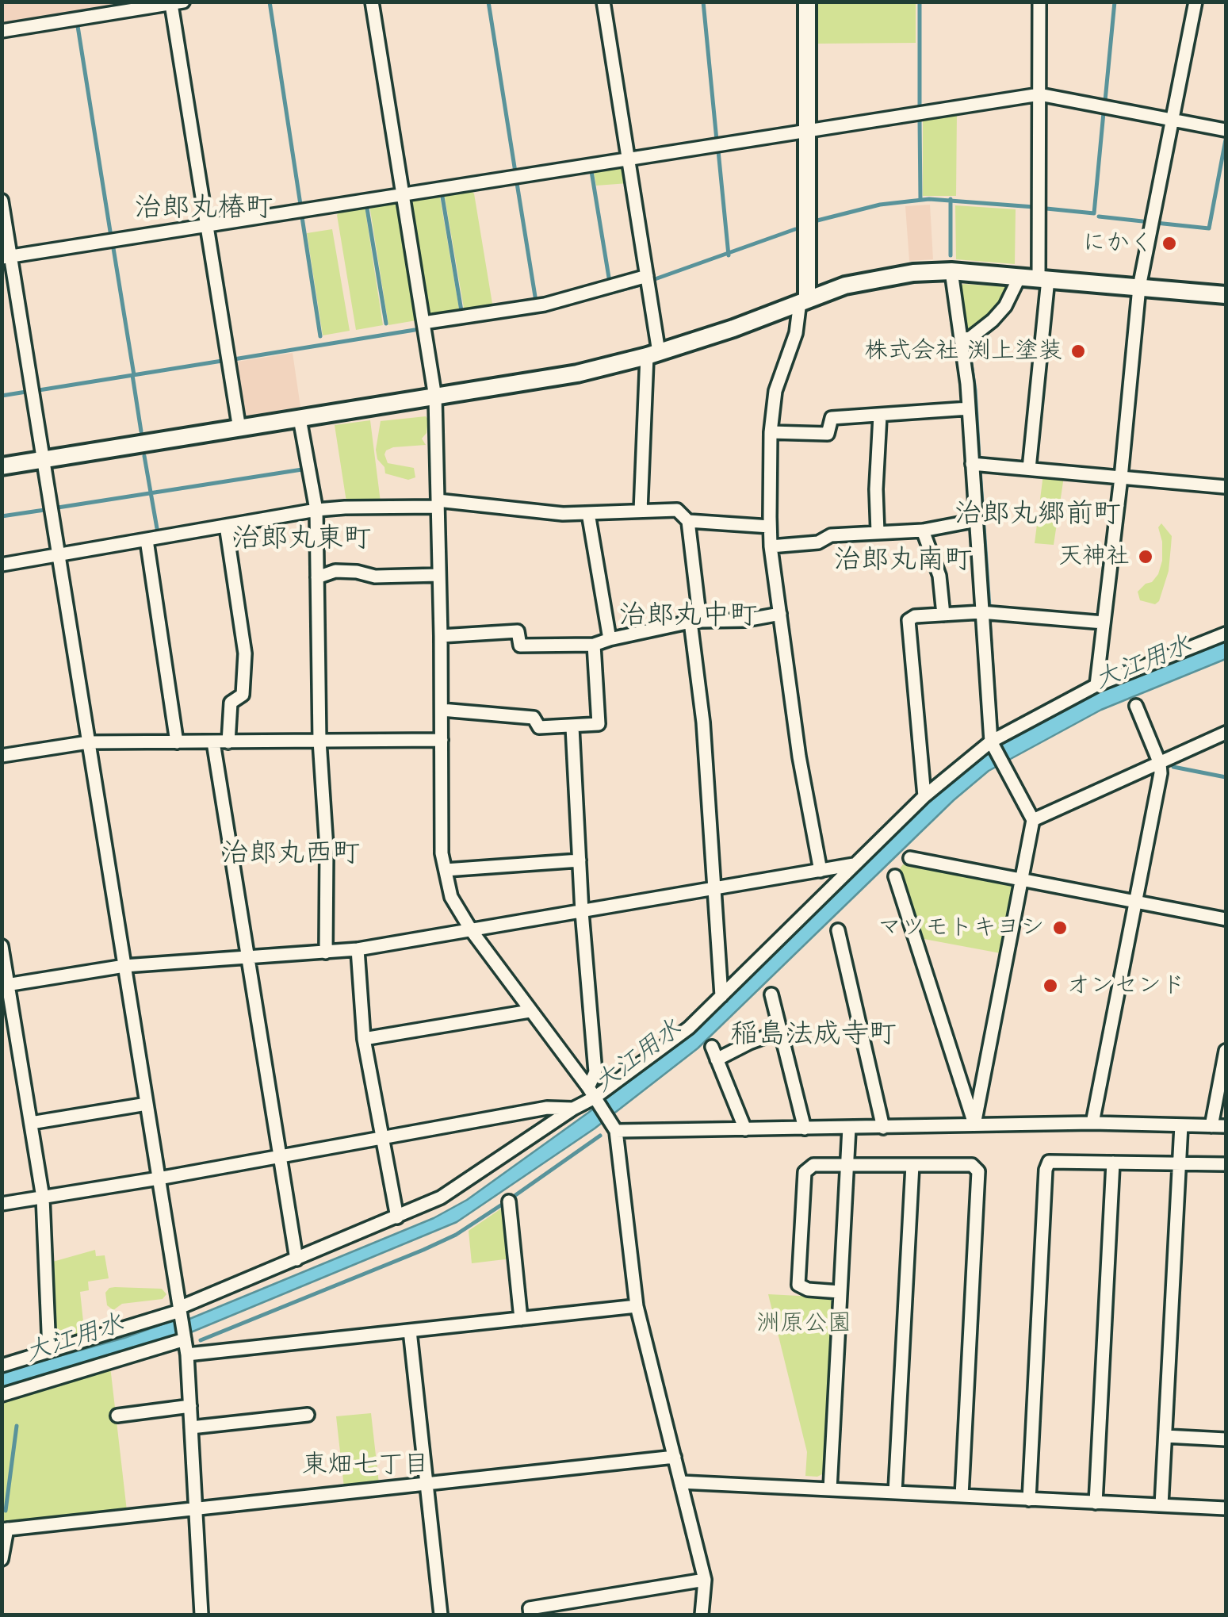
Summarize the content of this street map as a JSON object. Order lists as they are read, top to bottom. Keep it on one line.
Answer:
{"districts":["治郎丸椿町","治郎丸郷前町","治郎丸東町","治郎丸南町","治郎丸中町","治郎丸西町","稲島法成寺町","東畑七丁目"],"water":["大江用水"],"parks":["洲原公園"],"places":["にかく","株式会社 渕上塗装","天神社","マツモトキヨシ","オンセンド"]}
